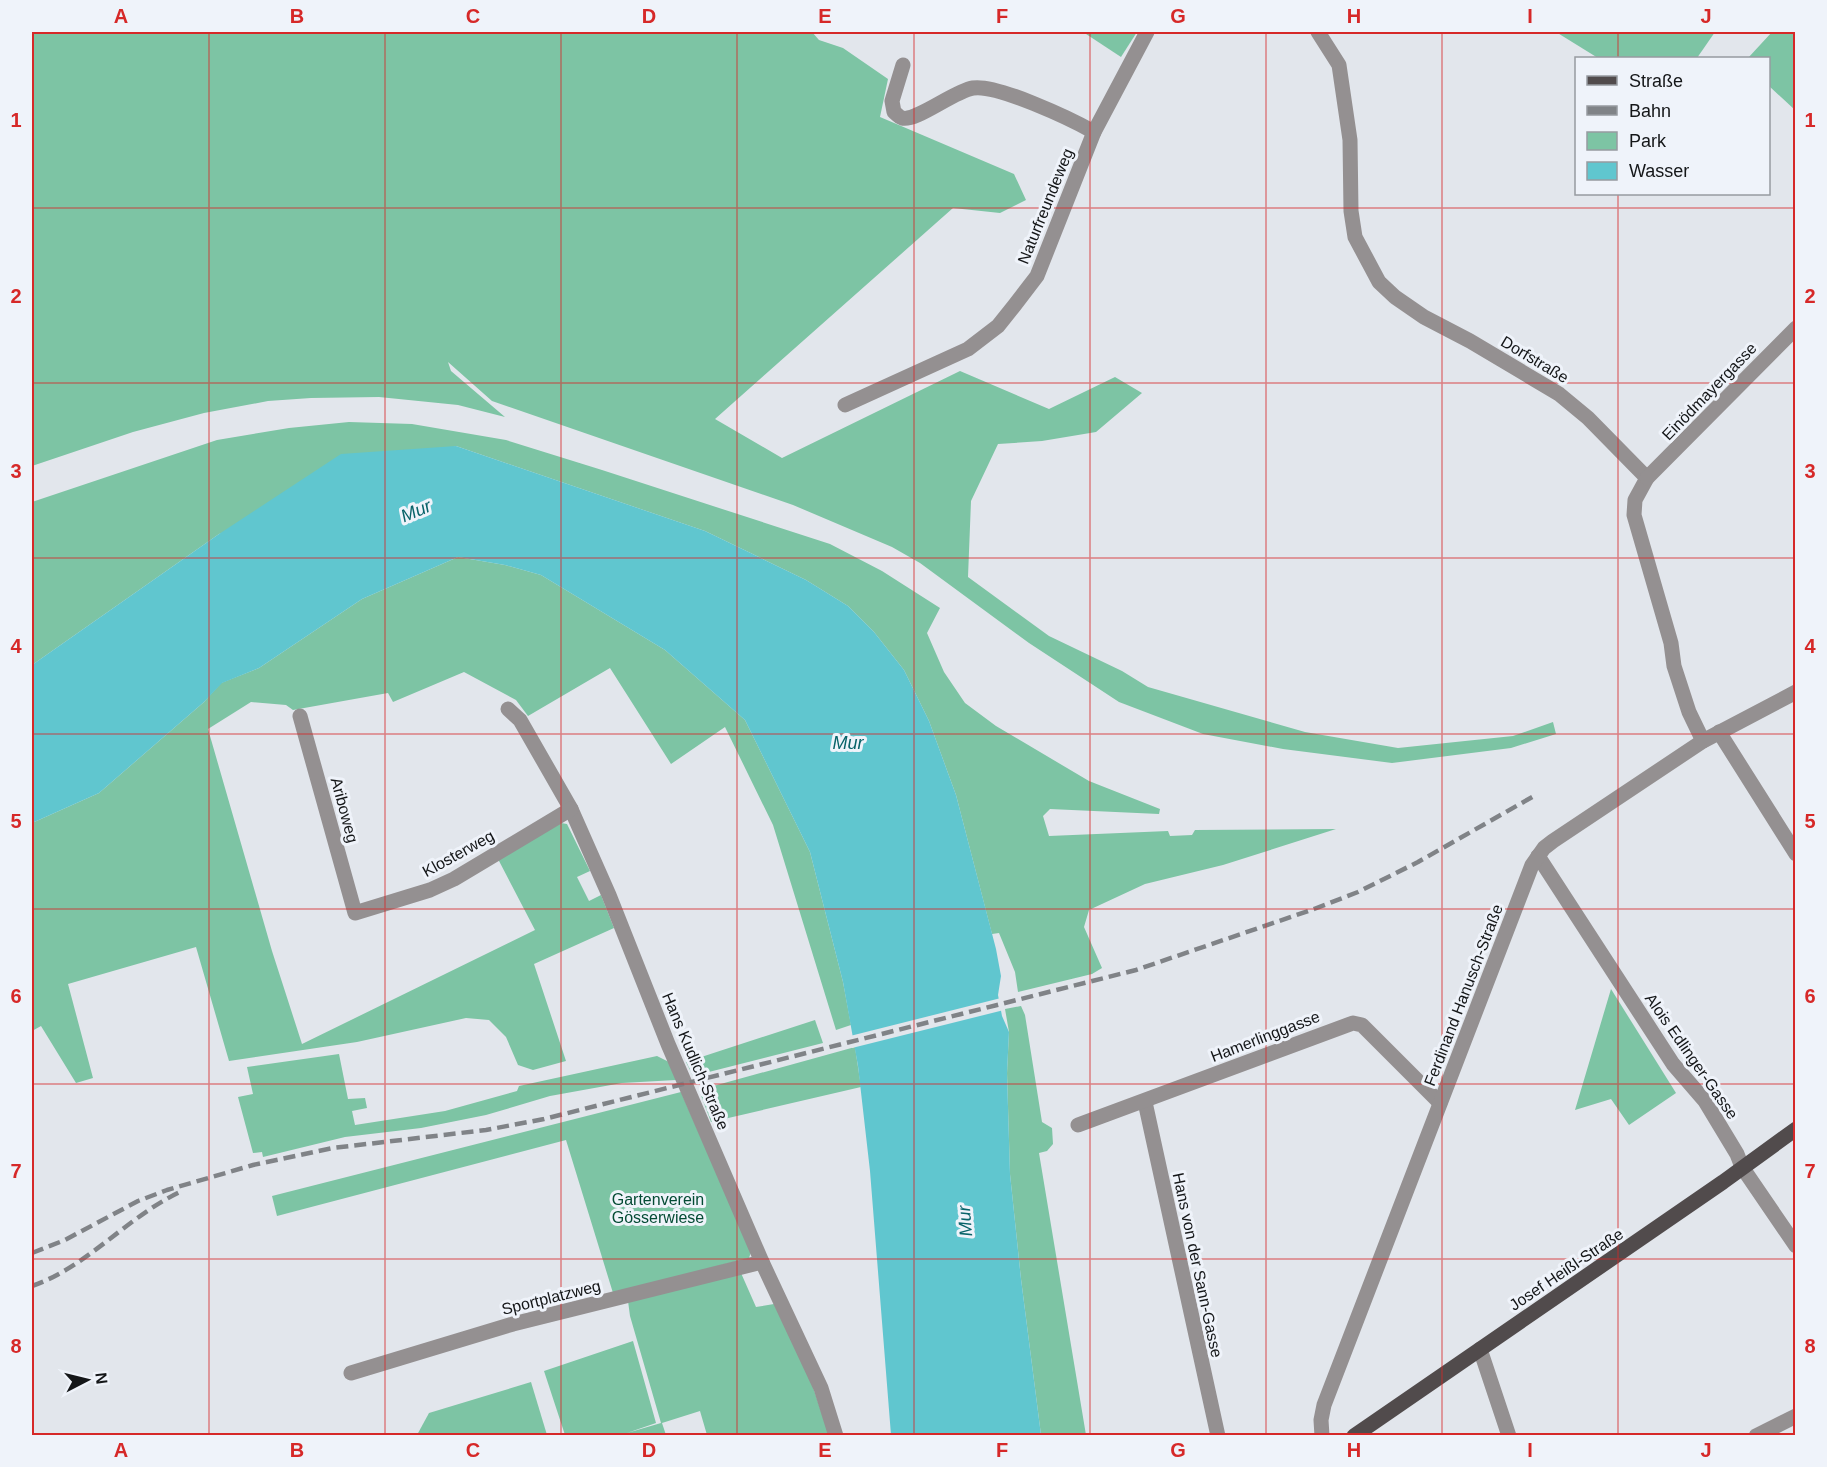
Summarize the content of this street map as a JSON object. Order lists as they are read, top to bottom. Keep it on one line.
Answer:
{"streets":{"main road":["Josef Heißl-Straße"],"street":["Naturfreundeweg","Dorfstraße","Einödmayergasse","Ariboweg","Klosterweg","Ferdinand Hanusch-Straße","Hamerlinggasse","Alois Edlinger-Gasse","Hans Kudlich-Straße","Hans von der Sann-Gasse","Sportplatzweg"]},"crossings":[["Dorfstraße","Einödmayergasse"],["Ariboweg","Klosterweg"],["Klosterweg","Hans Kudlich-Straße"],["Ferdinand Hanusch-Straße","Hamerlinggasse"],["Ferdinand Hanusch-Straße","Alois Edlinger-Gasse"],["Hamerlinggasse","Hans von der Sann-Gasse"],["Alois Edlinger-Gasse","Josef Heißl-Straße"],["Hans Kudlich-Straße","Sportplatzweg"]],"water":["Mur"],"parks":["Gartenverein Gösserwiese"],"legend":["Straße","Bahn","Park","Wasser"],"north":"right","grid":{"columns":["A","B","C","D","E","F","G","H","I","J"],"rows":["1","2","3","4","5","6","7","8"]}}
